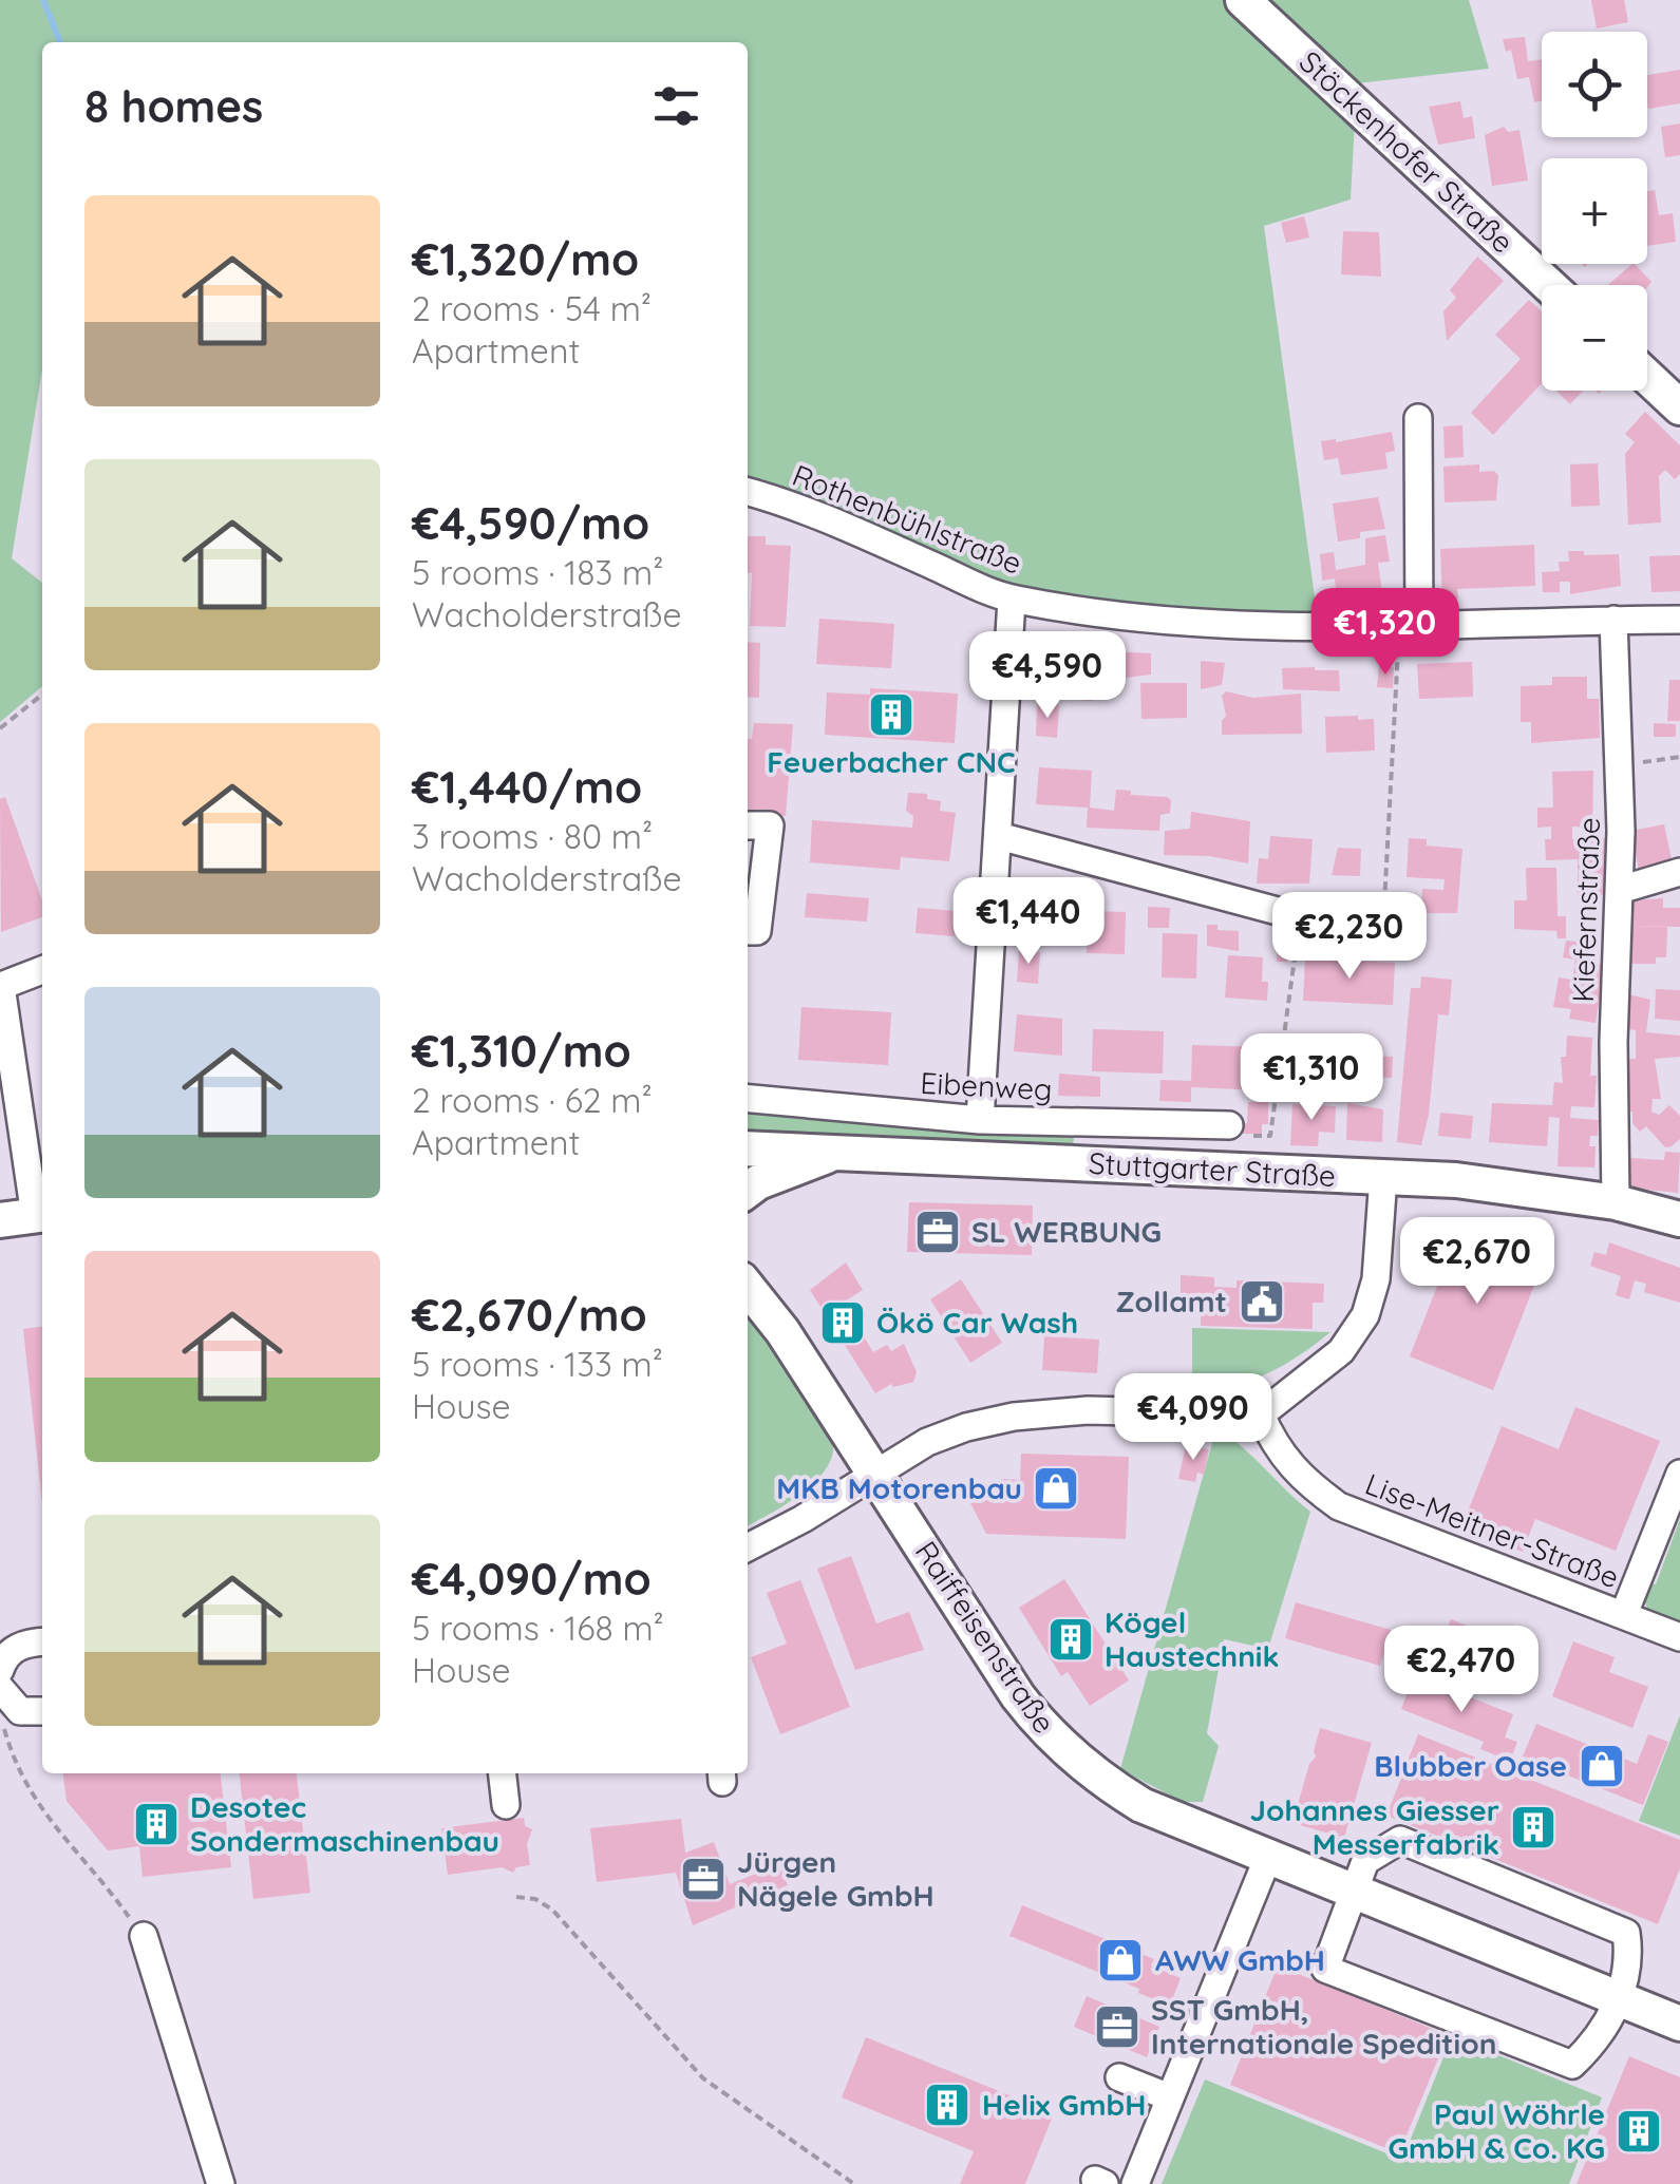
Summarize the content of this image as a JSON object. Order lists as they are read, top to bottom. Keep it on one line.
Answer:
{"streets":{"main road":["Stöckenhofer Straße","Stuttgarter Straße","Raiffeisenstraße"],"street":["Rothenbühlstraße","Kiefernstraße","Eibenweg","Lise-Meitner-Straße"]},"crossings":[["Rothenbühlstraße","Kiefernstraße"],["Kiefernstraße","Stuttgarter Straße"]],"places":{"building":["Feuerbacher CNC","Ökö Car Wash","Kögel Haustechnik","Desotec Sondermaschinenbau","Johannes Giesser Messerfabrik","Helix GmbH","Paul Wöhrle GmbH & Co. KG"],"office":["SL WERBUNG","Jürgen Nägele GmbH","SST GmbH, Internationale Spedition"],"public building":["Zollamt"],"shop":["MKB Motorenbau","Blubber Oase","AWW GmbH"]},"page":{"map_buttons":["+","−"],"heading":"8 homes","list":[{"name":"€1,320/mo","note":"2 rooms · 54 m² · Apartment"},{"name":"€4,590/mo","note":"5 rooms · 183 m² · Wacholderstraße"},{"name":"€1,440/mo","note":"3 rooms · 80 m² · Wacholderstraße"},{"name":"€1,310/mo","note":"2 rooms · 62 m² · Apartment"},{"name":"€2,670/mo","note":"5 rooms · 133 m² · House"},{"name":"€4,090/mo","note":"5 rooms · 168 m² · House"}],"price":["€1,320","€4,590","€1,440","€2,230","€1,310","€2,670","€4,090","€2,470"]}}
